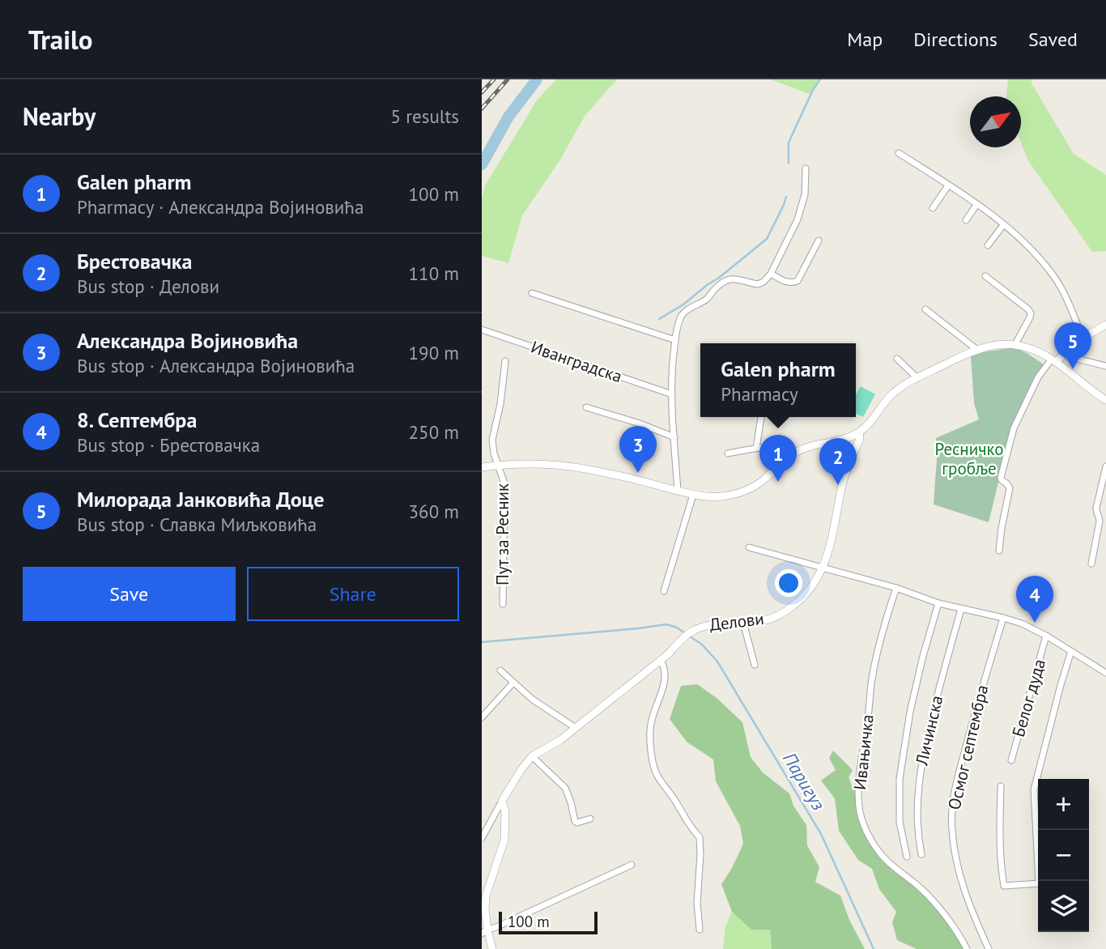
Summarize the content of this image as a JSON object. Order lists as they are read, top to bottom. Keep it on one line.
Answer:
{"streets":{"street":["Иванградска","Пут за Ресник","Делови","Белог дуда","Личинска","Осмог септембра","Ивањичка"]},"water":["Паригуз"],"parks":["Ресничко гробље"],"scale_bar":"100 m","north":"top right","page":{"header":"Trailo","nav":["Map","Directions","Saved"],"heading":["Nearby","5 results"],"list":[{"mark":"1","name":"Galen pharm","note":"Pharmacy · Александра Војиновића","value":"100 m"},{"mark":"2","name":"Брестовачка","note":"Bus stop · Делови","value":"110 m"},{"mark":"3","name":"Александра Војиновића","note":"Bus stop · Александра Војиновића","value":"190 m"},{"mark":"4","name":"8. Септембра","note":"Bus stop · Брестовачка","value":"250 m"},{"mark":"5","name":"Милорада Јанковића Доце","note":"Bus stop · Славка Миљковића","value":"360 m"}],"pins":["5","3","1","2","4"],"popup":["Galen pharm","Pharmacy"],"buttons":["Save","Share"],"map_buttons":["+","−"],"scale":"100 m"}}
